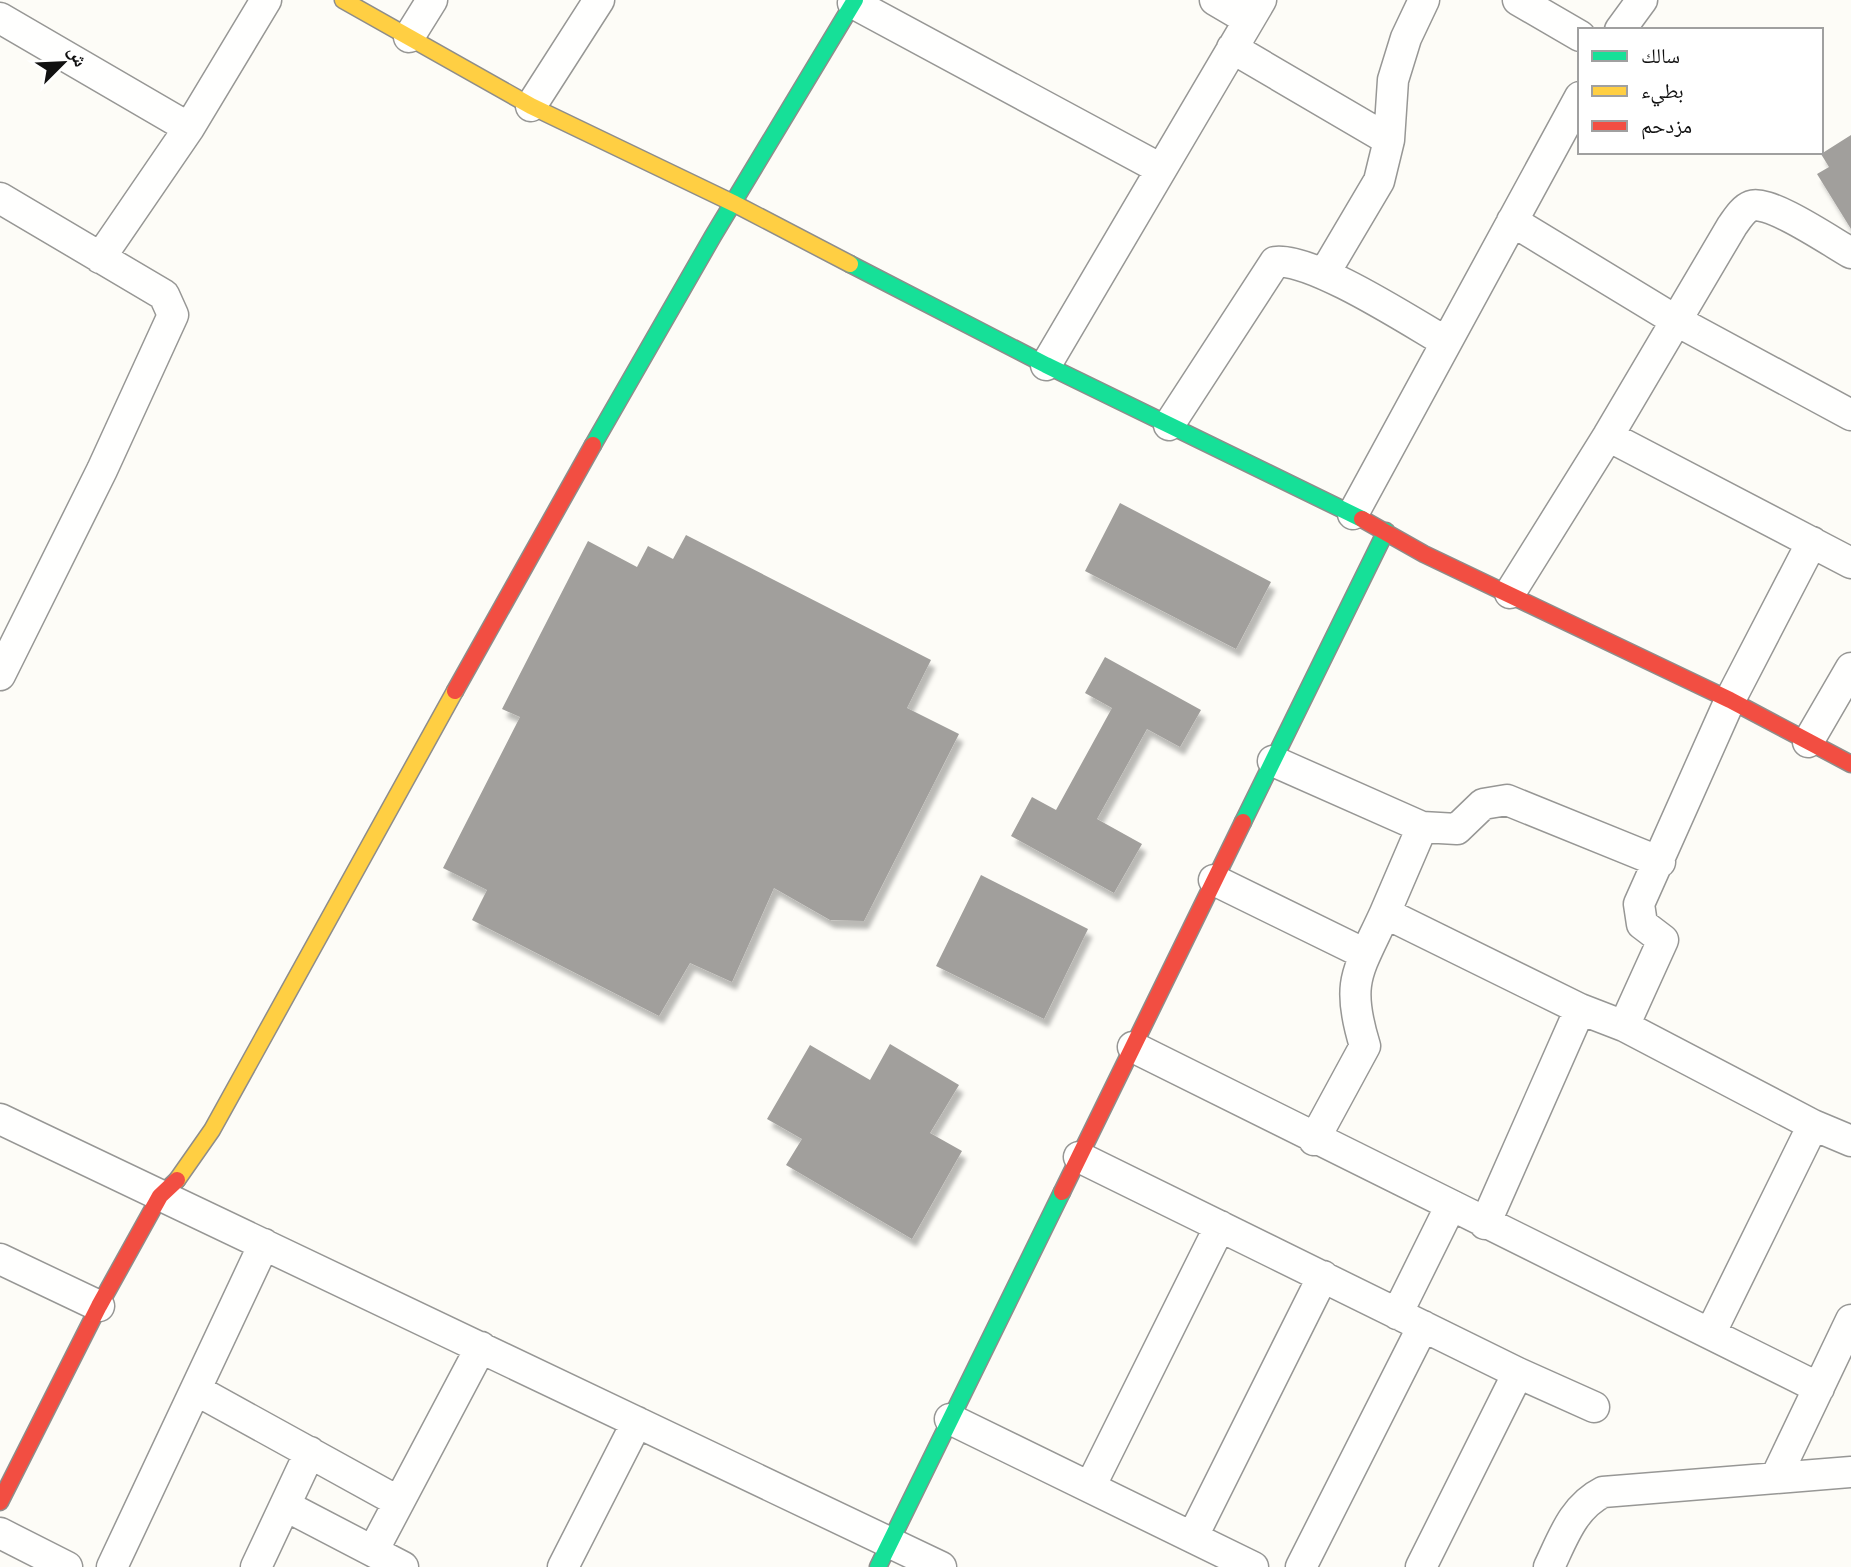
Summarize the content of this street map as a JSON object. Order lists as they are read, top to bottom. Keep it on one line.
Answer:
{"legend":["سالك","بطيء","مزدحم"],"north":"top right"}
